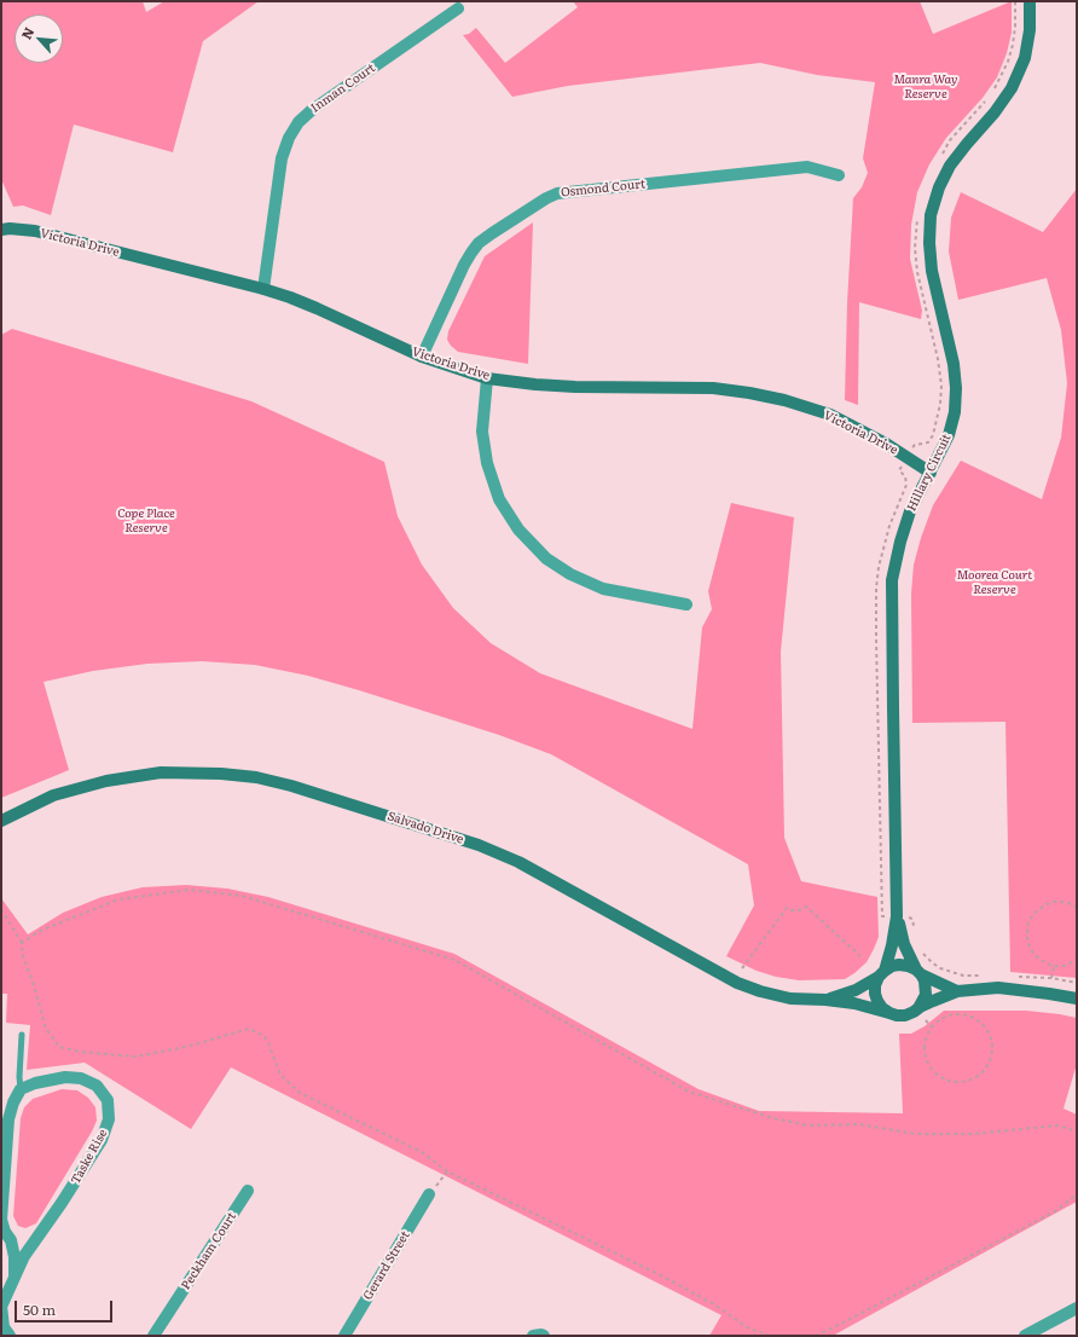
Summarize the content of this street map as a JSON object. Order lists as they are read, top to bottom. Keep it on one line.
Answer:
{"streets":{"street":["Inman Court","Osmond Court","Victoria Drive","Hillary Circuit","Salvado Drive","Taske Rise","Peckham Court","Gerard Street"]},"crossings":[["Inman Court","Victoria Drive"],["Osmond Court","Victoria Drive"],["Victoria Drive","Hillary Circuit"],["Hillary Circuit","Salvado Drive"]],"parks":["Manra Way Reserve","Cope Place Reserve","Moorea Court Reserve"],"scale_bar":"50 m","north":"top left"}
